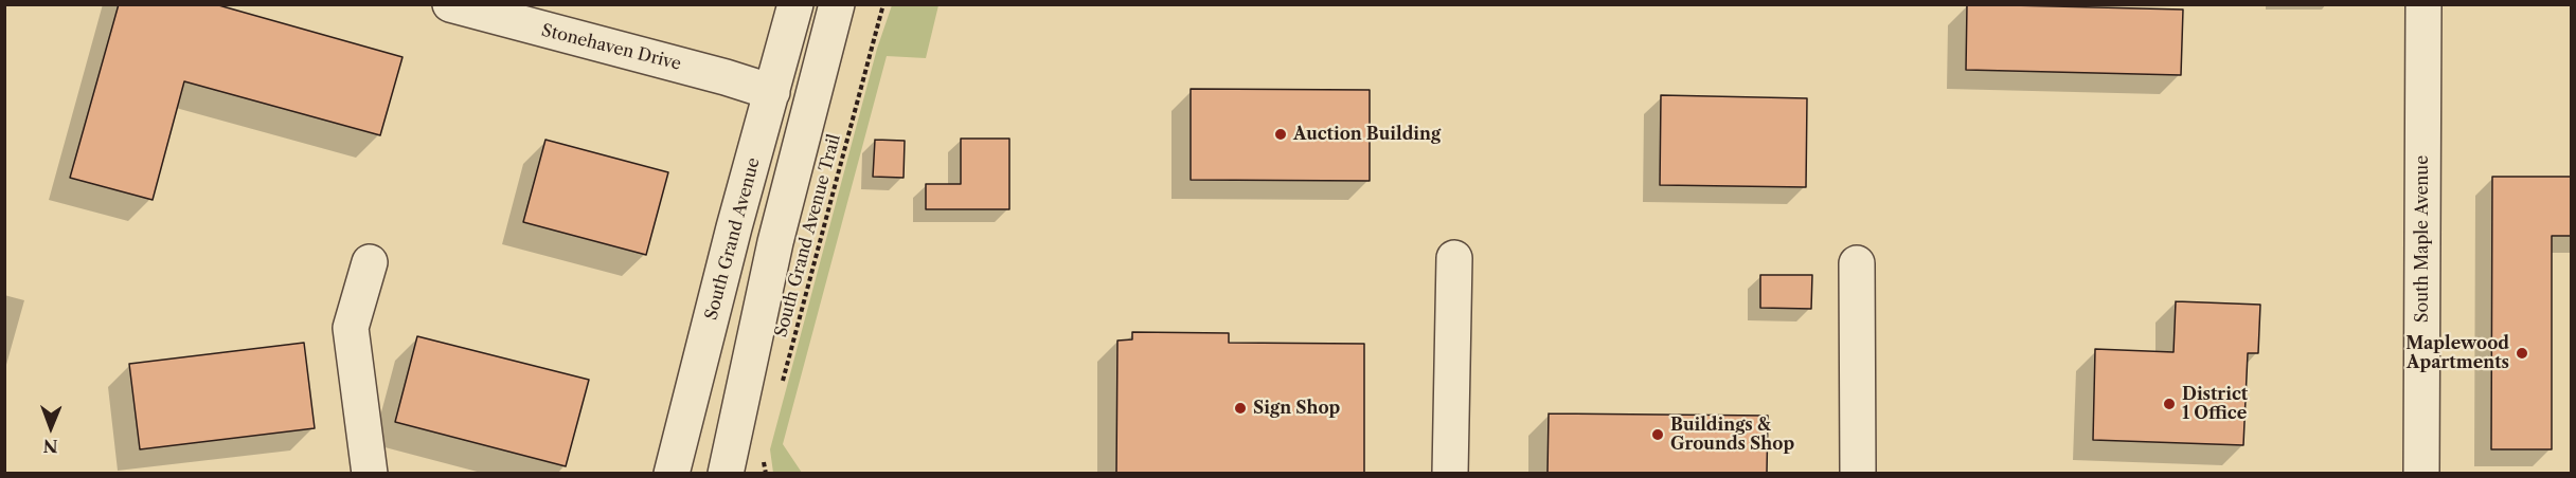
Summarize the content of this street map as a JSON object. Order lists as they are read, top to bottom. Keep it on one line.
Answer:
{"streets":{"street":["Stonehaven Drive","South Grand Avenue","South Maple Avenue"],"path":["South Grand Avenue Trail"]},"crossings":[["Stonehaven Drive","South Grand Avenue"]],"places":["Auction Building","Maplewood Apartments","District 1 Office","Sign Shop","Buildings & Grounds Shop"],"north":"bottom"}
